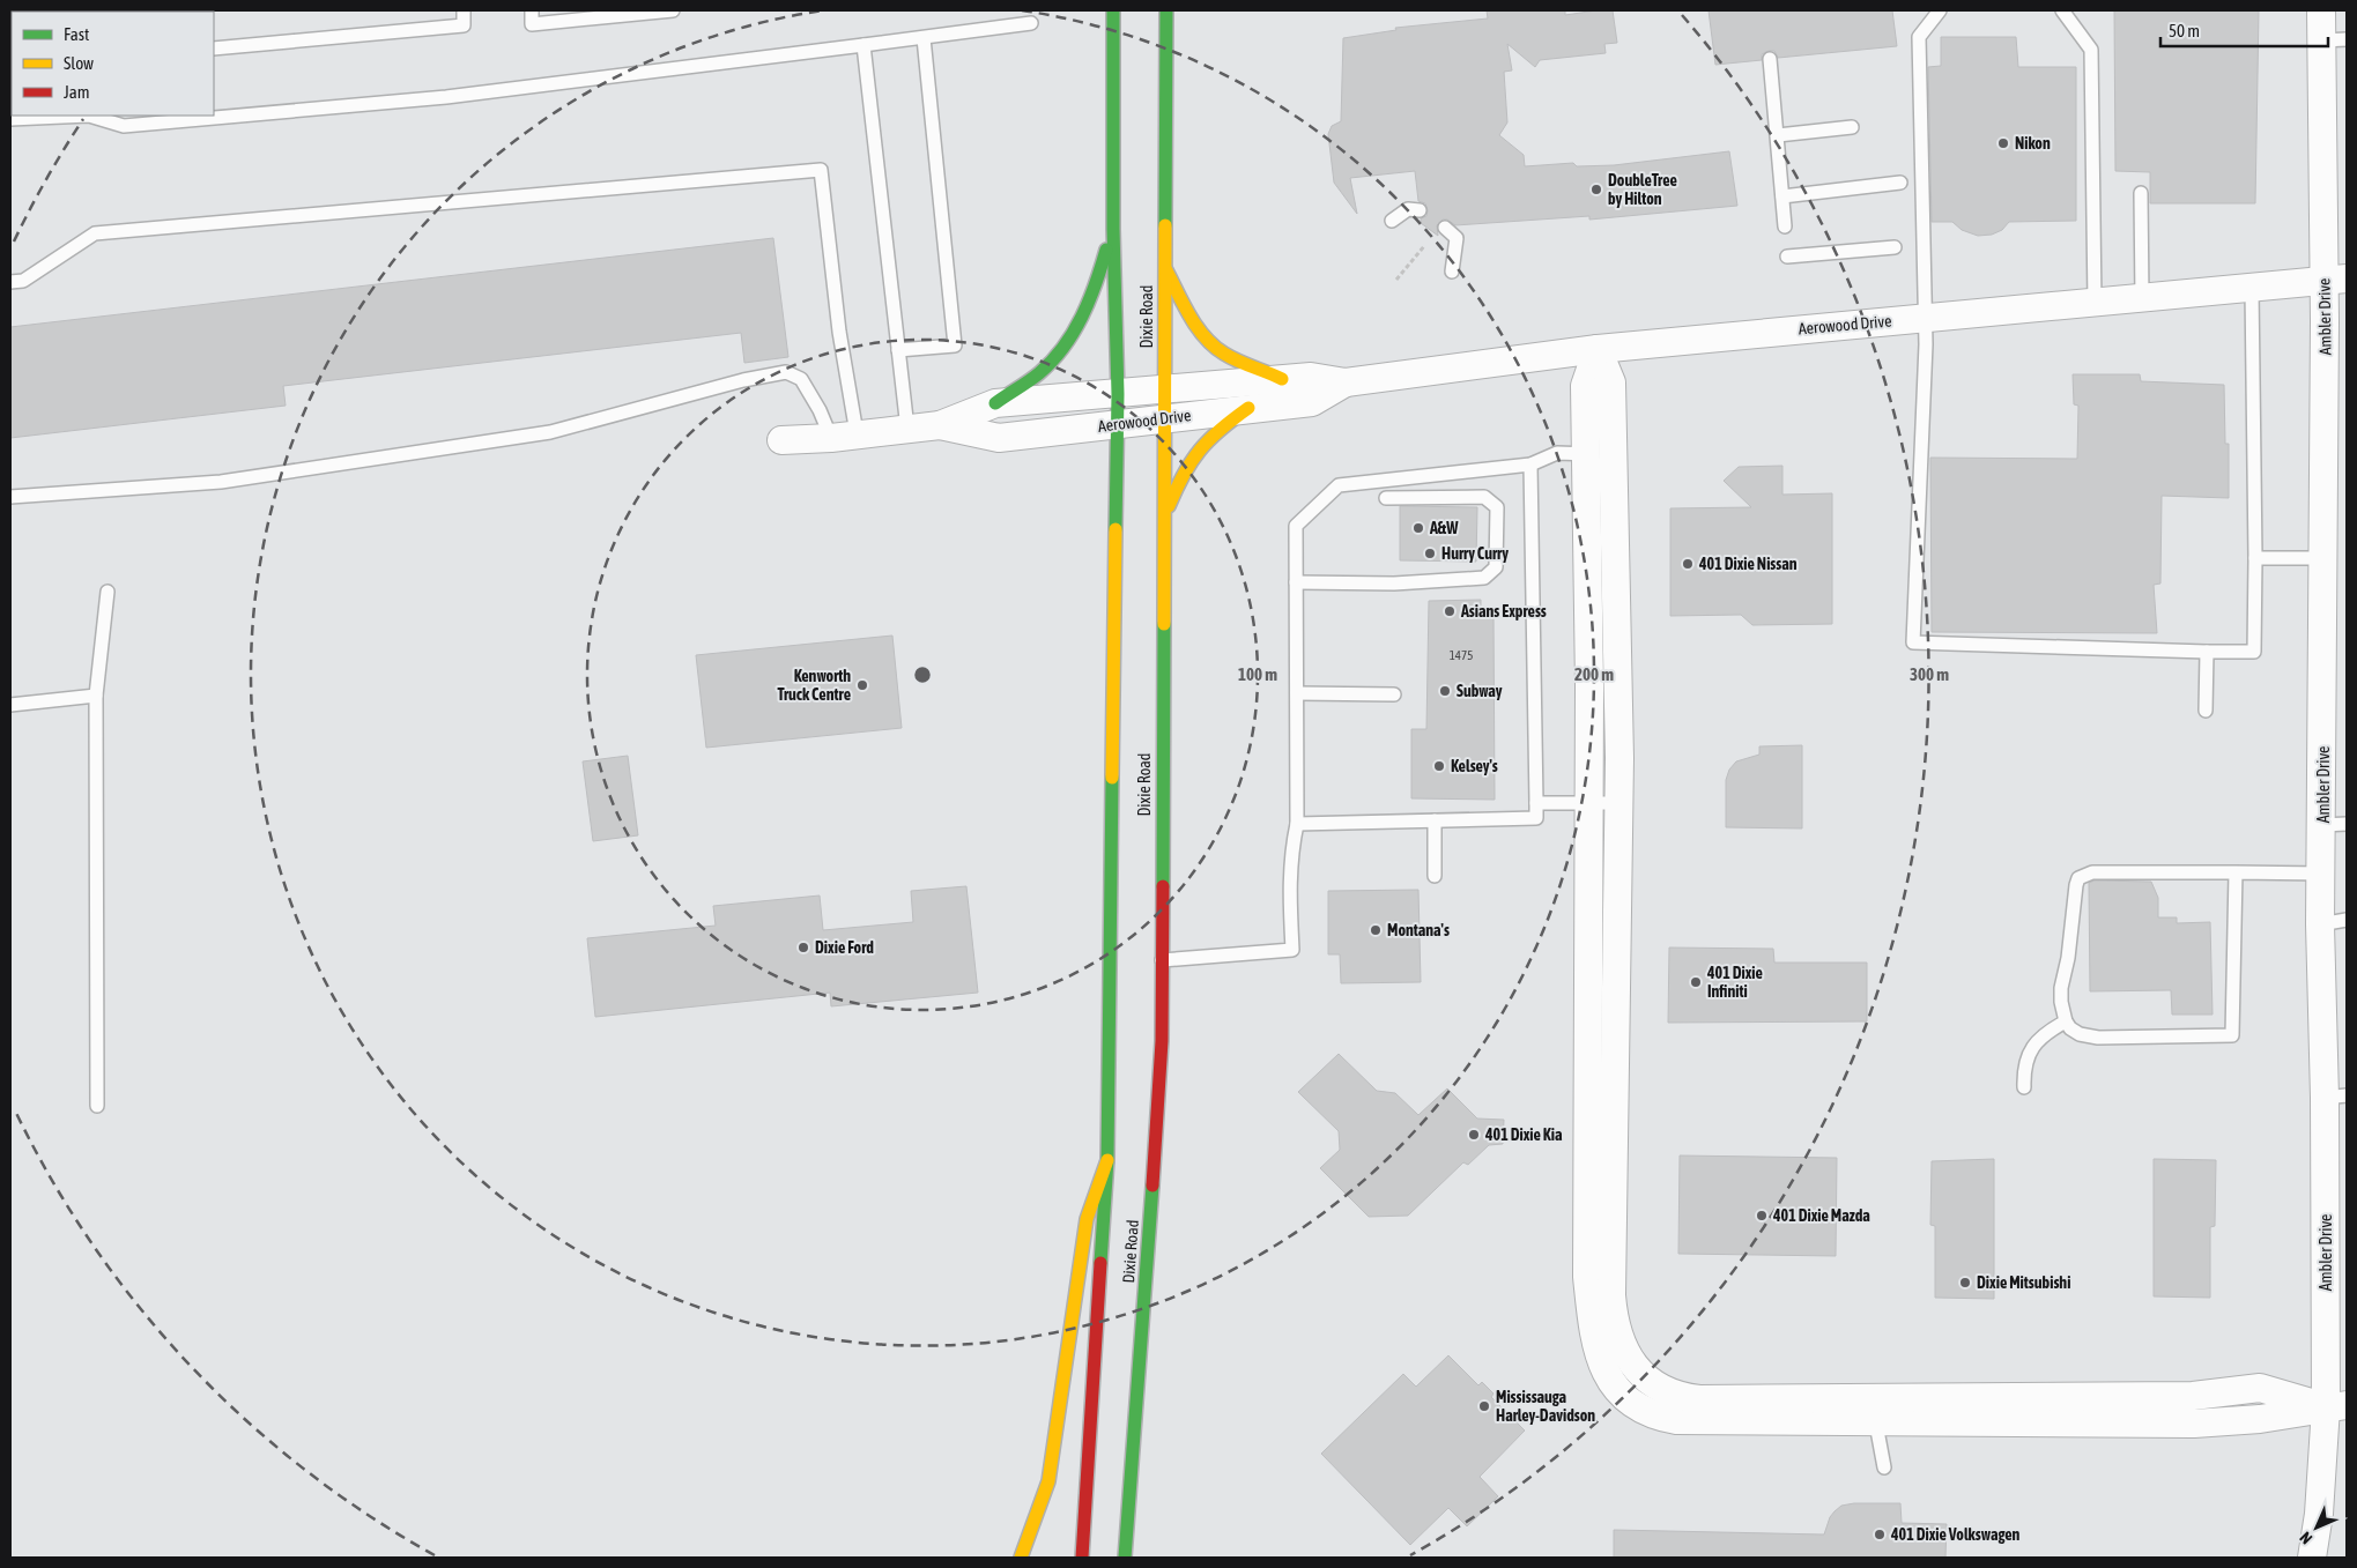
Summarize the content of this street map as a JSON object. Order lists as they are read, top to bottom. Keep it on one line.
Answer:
{"streets":{"main road":["Dixie Road"],"street":["Ambler Drive","Aerowood Drive"]},"crossings":[["Dixie Road","Aerowood Drive"],["Ambler Drive","Aerowood Drive"]],"places":["Nikon","DoubleTree by Hilton","A&W","Hurry Curry","401 Dixie Nissan","Asians Express","Kenworth Truck Centre","Subway","Kelsey's","Montana's","Dixie Ford","401 Dixie Infiniti","401 Dixie Kia","401 Dixie Mazda","Dixie Mitsubishi","Mississauga Harley-Davidson","401 Dixie Volkswagen"],"house_numbers":["1475"],"legend":["Fast","Slow","Jam"],"scale_bar":"50 m","north":"bottom left","rings":["100 m","200 m","300 m"]}
